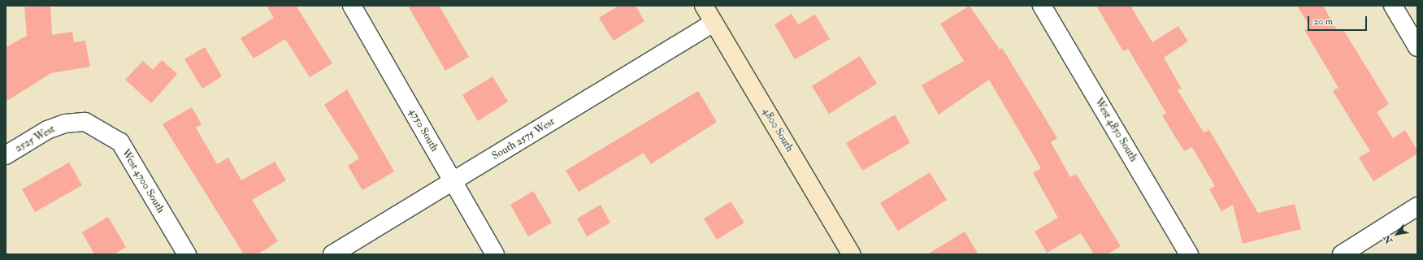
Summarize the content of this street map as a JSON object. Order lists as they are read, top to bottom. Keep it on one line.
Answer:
{"streets":{"main road":["4800 South"],"street":["4750 South","West 4850 South","2525 West","South 2575 West","West 4700 South"]},"crossings":[["4750 South","South 2575 West"],["4800 South","South 2575 West"],["2525 West","West 4700 South"]],"scale_bar":"20 m","north":"bottom left"}
